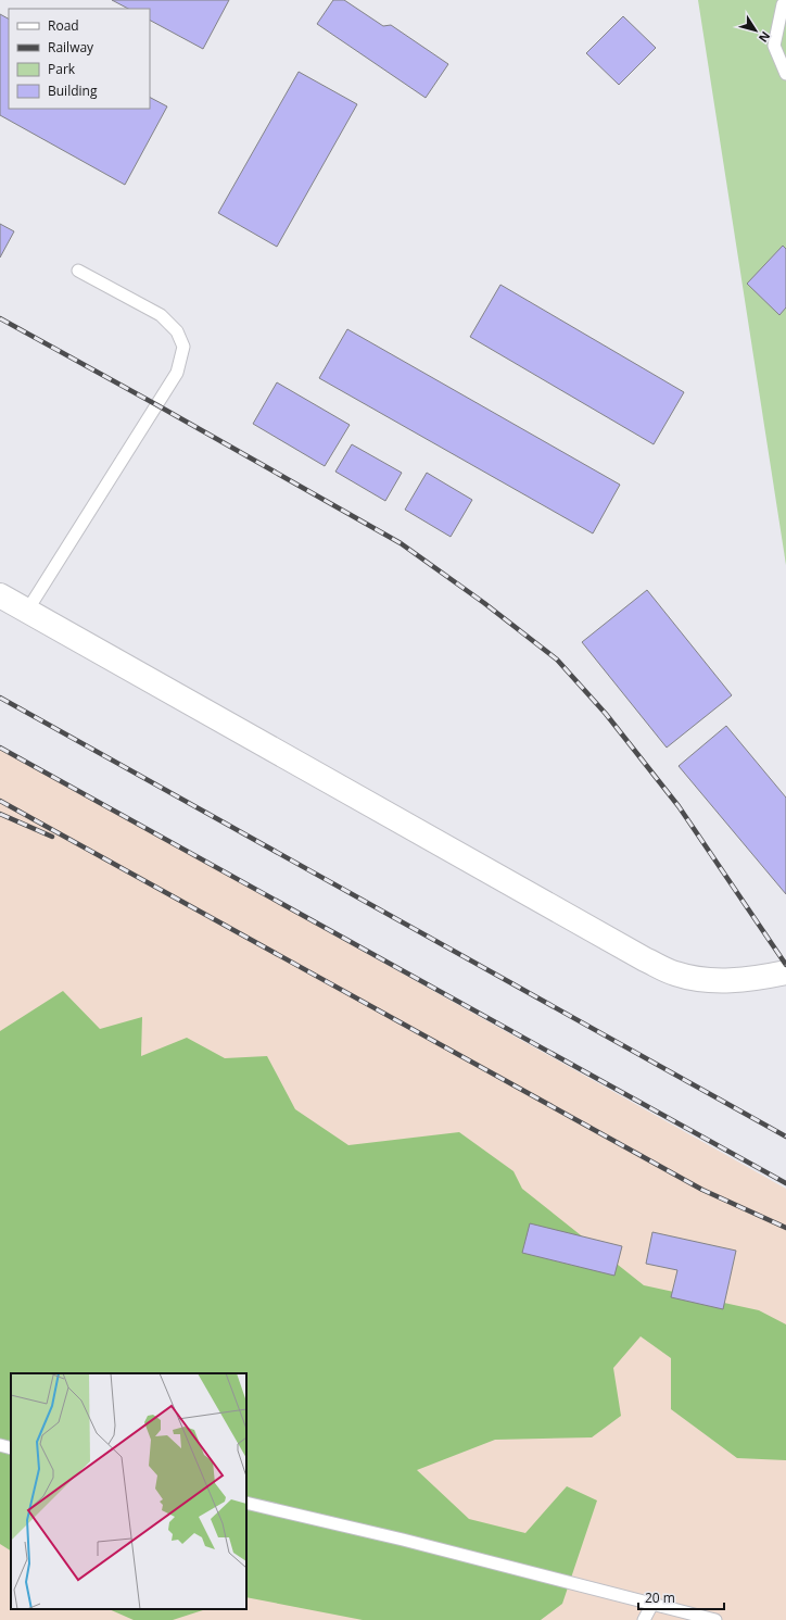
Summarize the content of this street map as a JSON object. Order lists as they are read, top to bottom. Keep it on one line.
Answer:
{"legend":["Road","Railway","Park","Building"],"scale_bar":"20 m","north":"bottom right"}
